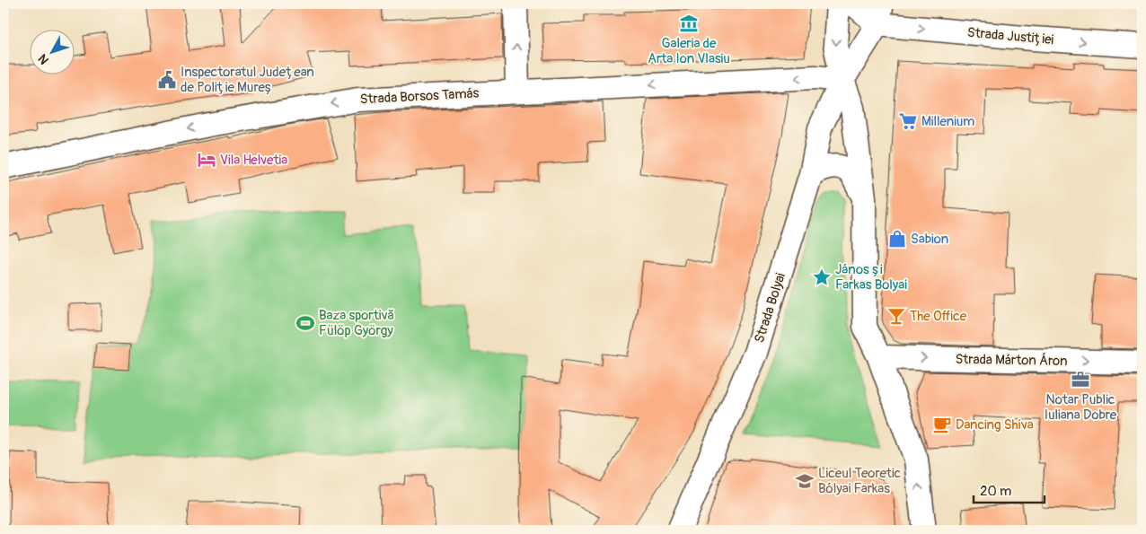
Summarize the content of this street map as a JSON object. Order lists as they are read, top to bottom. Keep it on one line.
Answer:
{"streets":{"street":["Strada Justiției","Strada Borsos Tamás","Strada Bolyai","Strada Márton Áron"]},"crossings":[["Strada Justiției","Strada Bolyai"],["Strada Borsos Tamás","Strada Bolyai"]],"one_way":["Strada Justiției","Strada Borsos Tamás","Strada Márton Áron"],"places":{"museum":["Galeria de Arta Ion Vlasiu"],"public building":["Inspectoratul Județean de Poliție Mureș"],"supermarket":["Millenium"],"hotel":["Vila Helvetia"],"shop":["Sabion"],"place":["János și Farkas Bolyai"],"bar":["The Office"],"sports":["Baza sportivă Fülöp György"],"office":["Notar Public Iuliana Dobre"],"cafe":["Dancing Shiva"],"school or university":["Liceul Teoretic Bólyai Farkas"]},"scale_bar":"20 m","north":"bottom left"}
